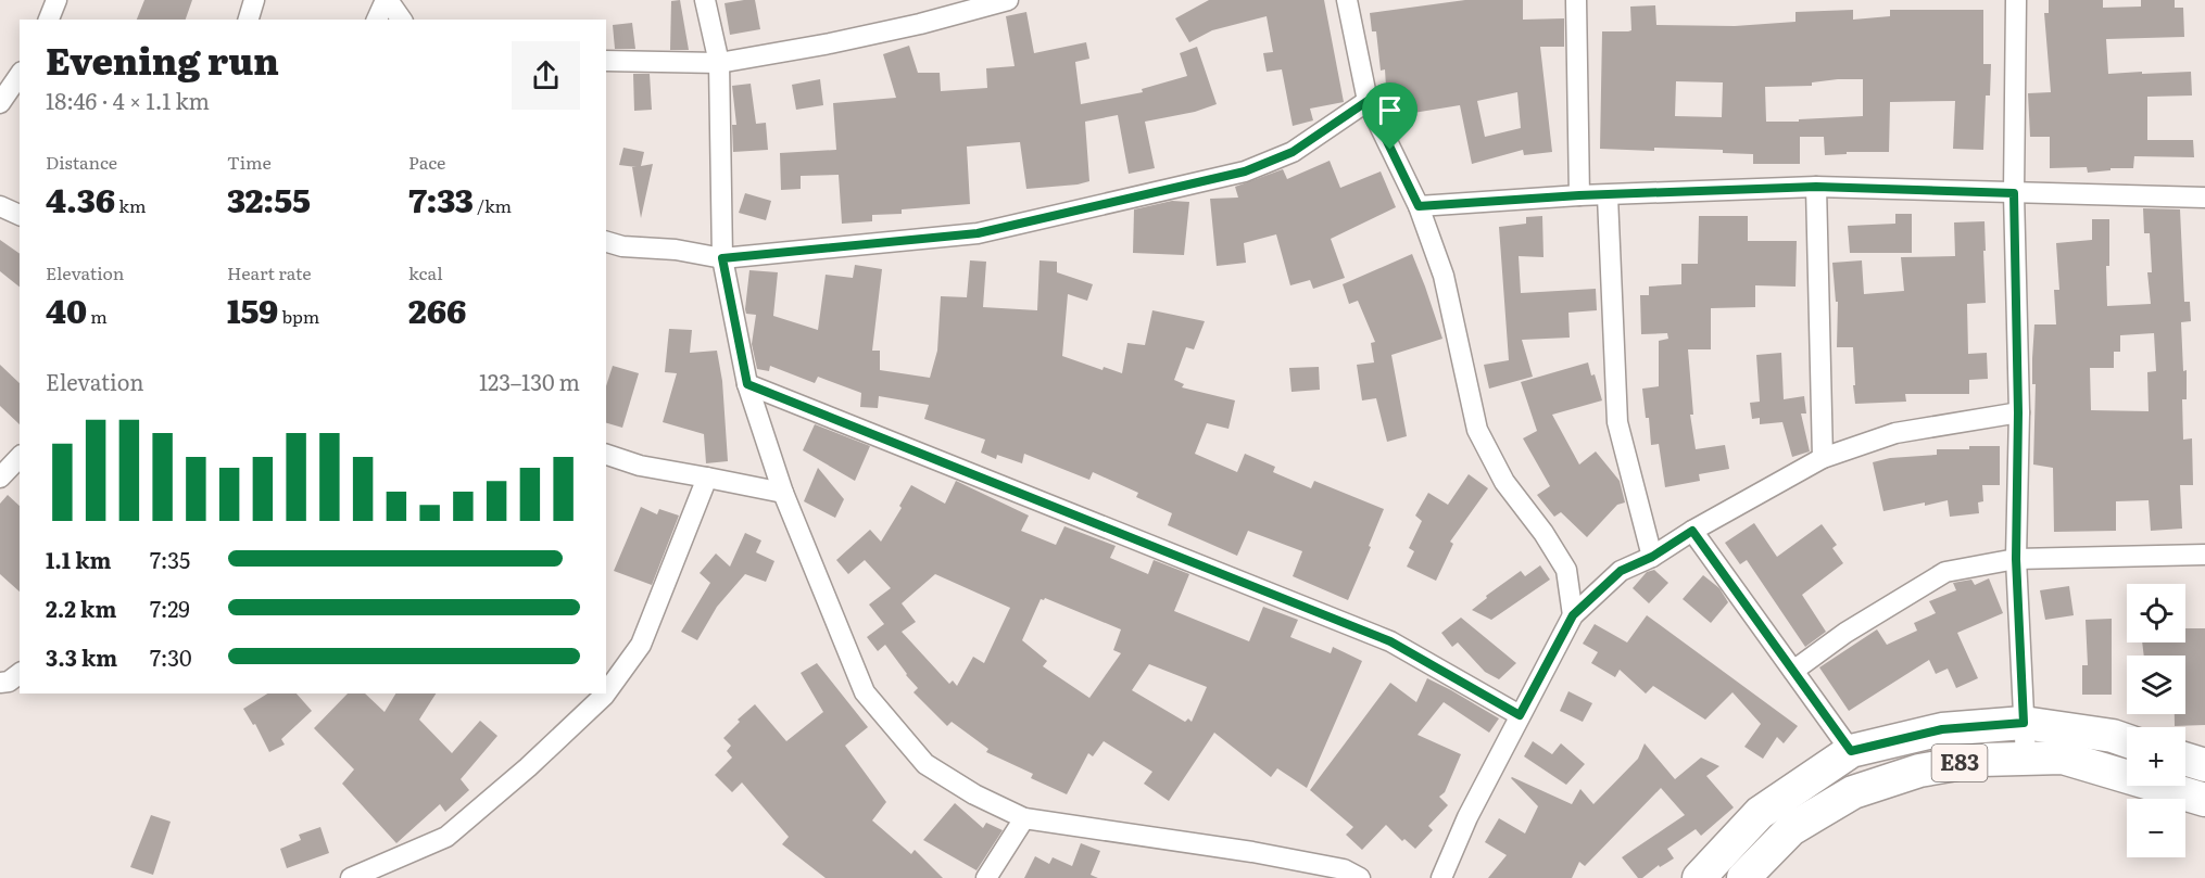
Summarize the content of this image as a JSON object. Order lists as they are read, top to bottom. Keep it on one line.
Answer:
{"streets":{"main road":["E83"]},"page":{"heading":["Evening run","18:46 · 4 × 1.1 km"],"stats":[["Distance","4.36 km"],["Time","32:55"],["Pace","7:33 /km"],["Elevation","40 m"],["Heart rate","159 bpm"],["kcal","266"]],"chart":["Elevation","123–130 m"],"list":[{"name":"1.1 km","note":"7:35"},{"name":"2.2 km","note":"7:29"},{"name":"3.3 km","note":"7:30"}],"map_buttons":["+","−"]}}
